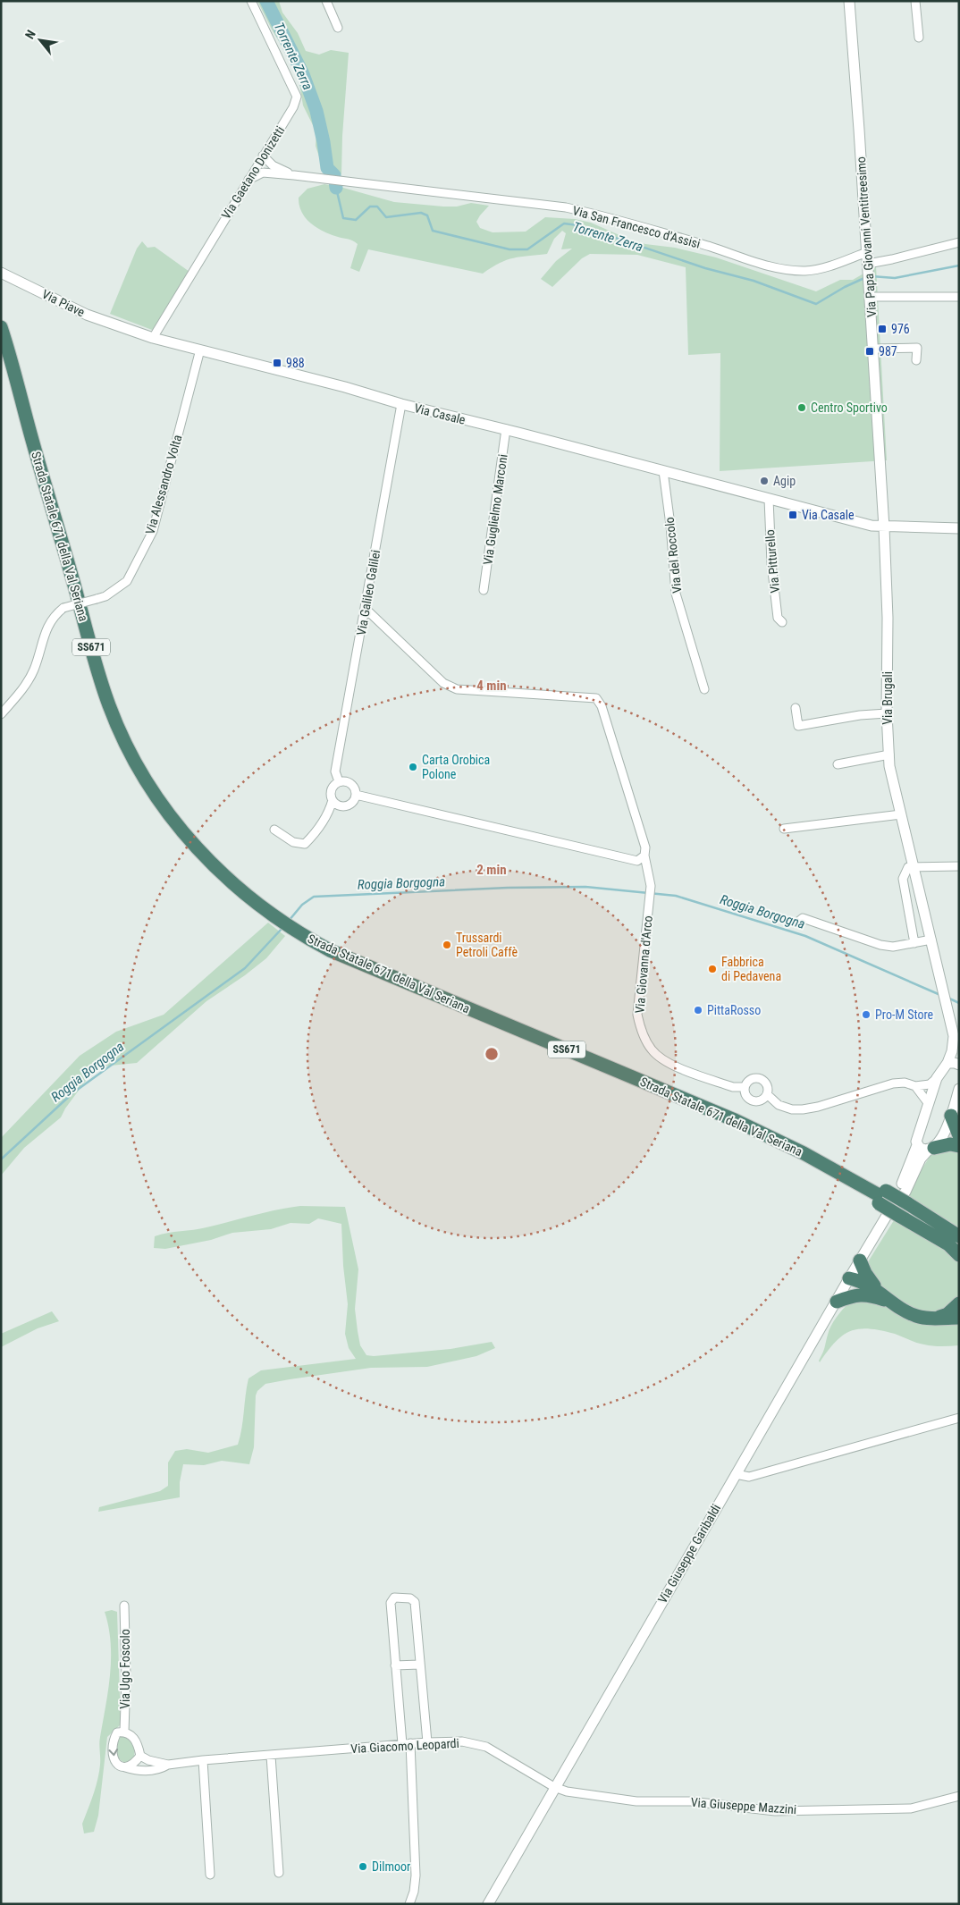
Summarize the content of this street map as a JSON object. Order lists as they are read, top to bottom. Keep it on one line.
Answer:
{"streets":{"highway":["Strada Statale 671 della Val Seriana","SS671"],"street":["Via Gaetano Donizetti","Via San Francesco d'Assisi","Via Papa Giovanni Ventitreesimo","Via Piave","Via Casale","Via Alessandro Volta","Via Guglielmo Marconi","Via del Roccolo","Via Pitturello","Via Galileo Galilei","Via Brugali","Via Giovanna d'Arco","Via Giuseppe Garibaldi","Via Ugo Foscolo","Via Giacomo Leopardi","Via Giuseppe Mazzini"]},"crossings":[["Via Gaetano Donizetti","Via San Francesco d'Assisi"],["Via Gaetano Donizetti","Via Casale"],["Via San Francesco d'Assisi","Via Papa Giovanni Ventitreesimo"],["Via Papa Giovanni Ventitreesimo","Via Casale"],["Via Papa Giovanni Ventitreesimo","Via Brugali"],["Via Piave","Via Casale"],["Via Casale","Via Alessandro Volta"],["Via Casale","Via Guglielmo Marconi"],["Via Casale","Via del Roccolo"],["Via Casale","Via Pitturello"],["Via Casale","Via Galileo Galilei"],["Via Casale","Via Brugali"],["Strada Statale 671 della Val Seriana","Via Giuseppe Garibaldi"],["Via Galileo Galilei","Via Giovanna d'Arco"],["Via Brugali","Via Giuseppe Garibaldi"],["Via Giuseppe Garibaldi","Via Giacomo Leopardi"],["Via Giuseppe Garibaldi","Via Giuseppe Mazzini"],["Via Ugo Foscolo","Via Giacomo Leopardi"],["Via Giacomo Leopardi","Via Giuseppe Mazzini"]],"water":["Torrente Zerra","Roggia Borgogna"],"places":{"transit":["976","987","988","Via Casale"],"other":["Centro Sportivo","Agip","Carta Orobica Polone","Trussardi Petroli Caffè","Fabbrica di Pedavena","PittaRosso","Pro-M Store","Dilmoor"]},"north":"top left","rings":["4 min","2 min"]}
